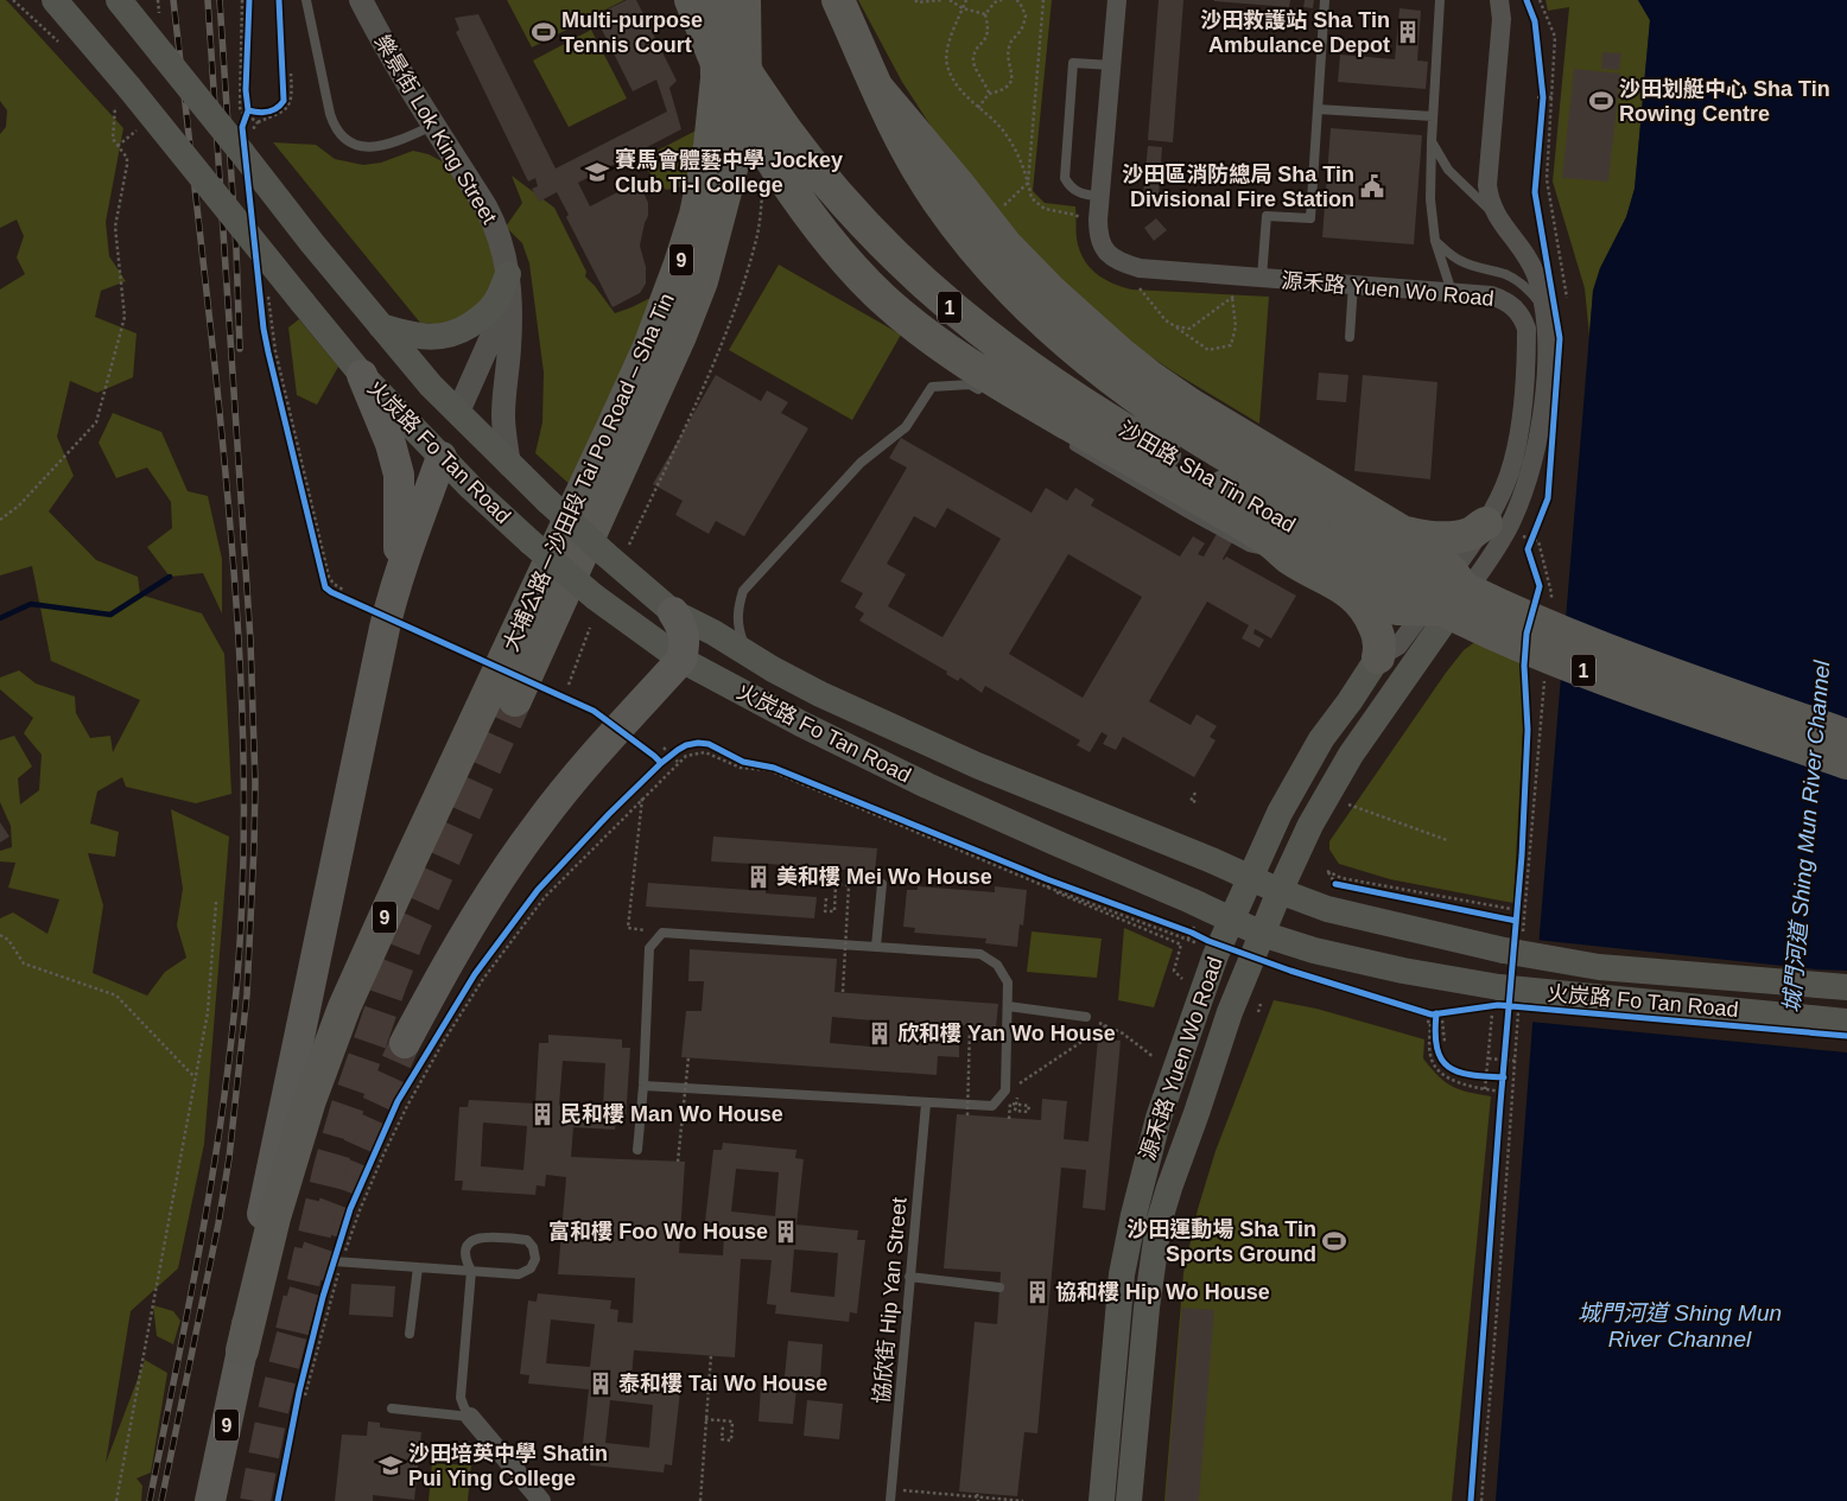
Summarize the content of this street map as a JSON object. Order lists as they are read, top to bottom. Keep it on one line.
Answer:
{"streets":{"highway":["9","1","大埔公路－沙田段 Tai Po Road – Sha Tin","沙田路 Sha Tin Road"],"main road":["源禾路 Yuen Wo Road","火炭路 Fo Tan Road"],"street":["樂景街 Lok King Street"],"lane":["協欣街 Hip Yan Street"]},"crossings":[["樂景街 Lok King Street","火炭路 Fo Tan Road"],["源禾路 Yuen Wo Road","火炭路 Fo Tan Road"]],"water":["城門河道 Shing Mun River Channel"],"places":{"sports":["Multi-purpose Tennis Court","沙田划艇中心 Sha Tin Rowing Centre","沙田運動場 Sha Tin Sports Ground"],"building":["沙田救護站 Sha Tin Ambulance Depot","美和樓 Mei Wo House","欣和樓 Yan Wo House","民和樓 Man Wo House","富和樓 Foo Wo House","協和樓 Hip Wo House","泰和樓 Tai Wo House"],"school or university":["賽馬會體藝中學 Jockey Club Ti-I College","沙田培英中學 Shatin Pui Ying College"],"public building":["沙田區消防總局 Sha Tin Divisional Fire Station"]}}
